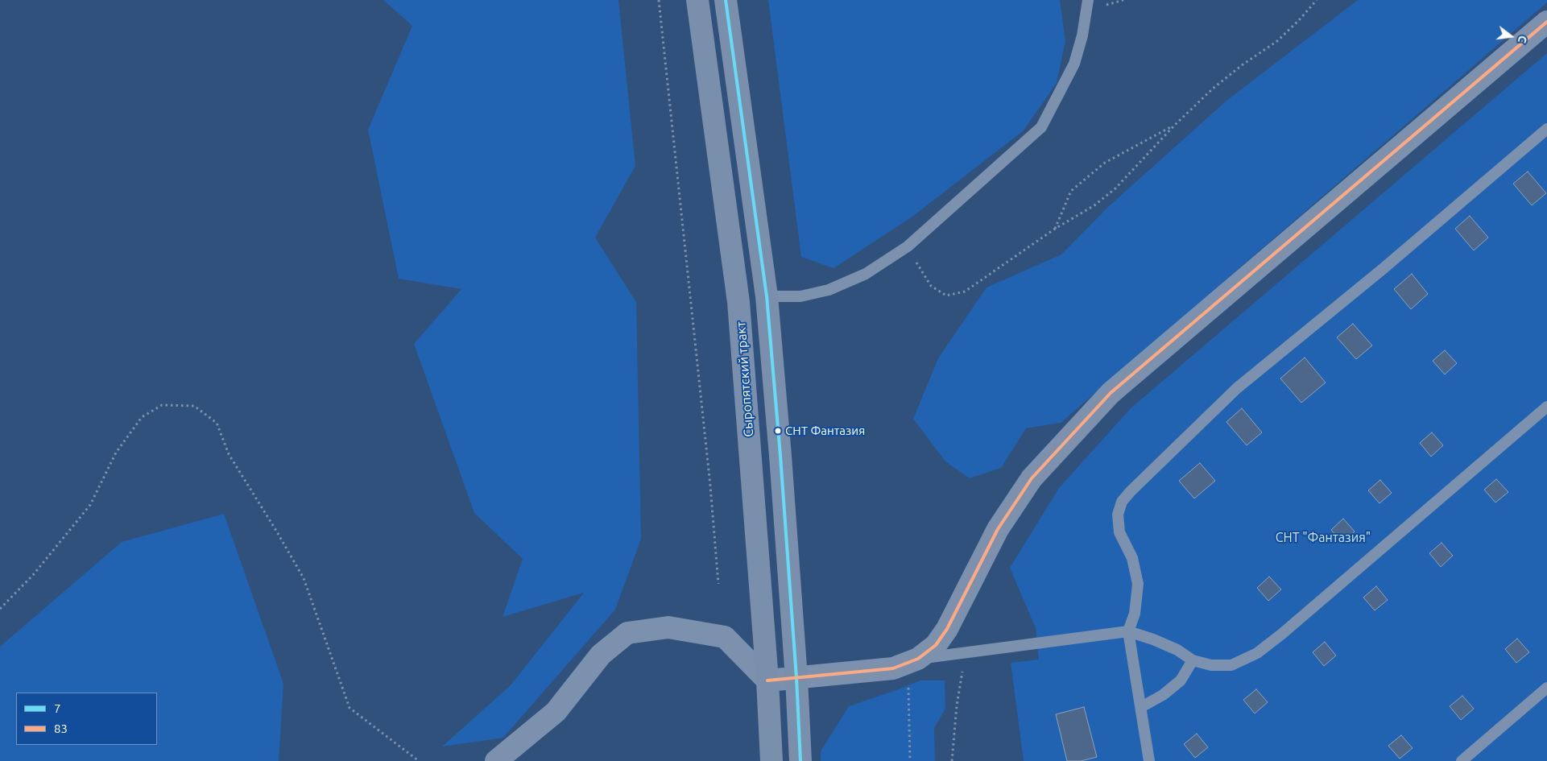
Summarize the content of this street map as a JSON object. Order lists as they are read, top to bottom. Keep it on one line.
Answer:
{"streets":{"main road":["Сыропятский тракт"]},"parks":["СНТ \"Фантазия\""],"places":["СНТ Фантазия"],"lines":["transit line 7","transit line 83"],"legend":["7","83"],"north":"right"}
